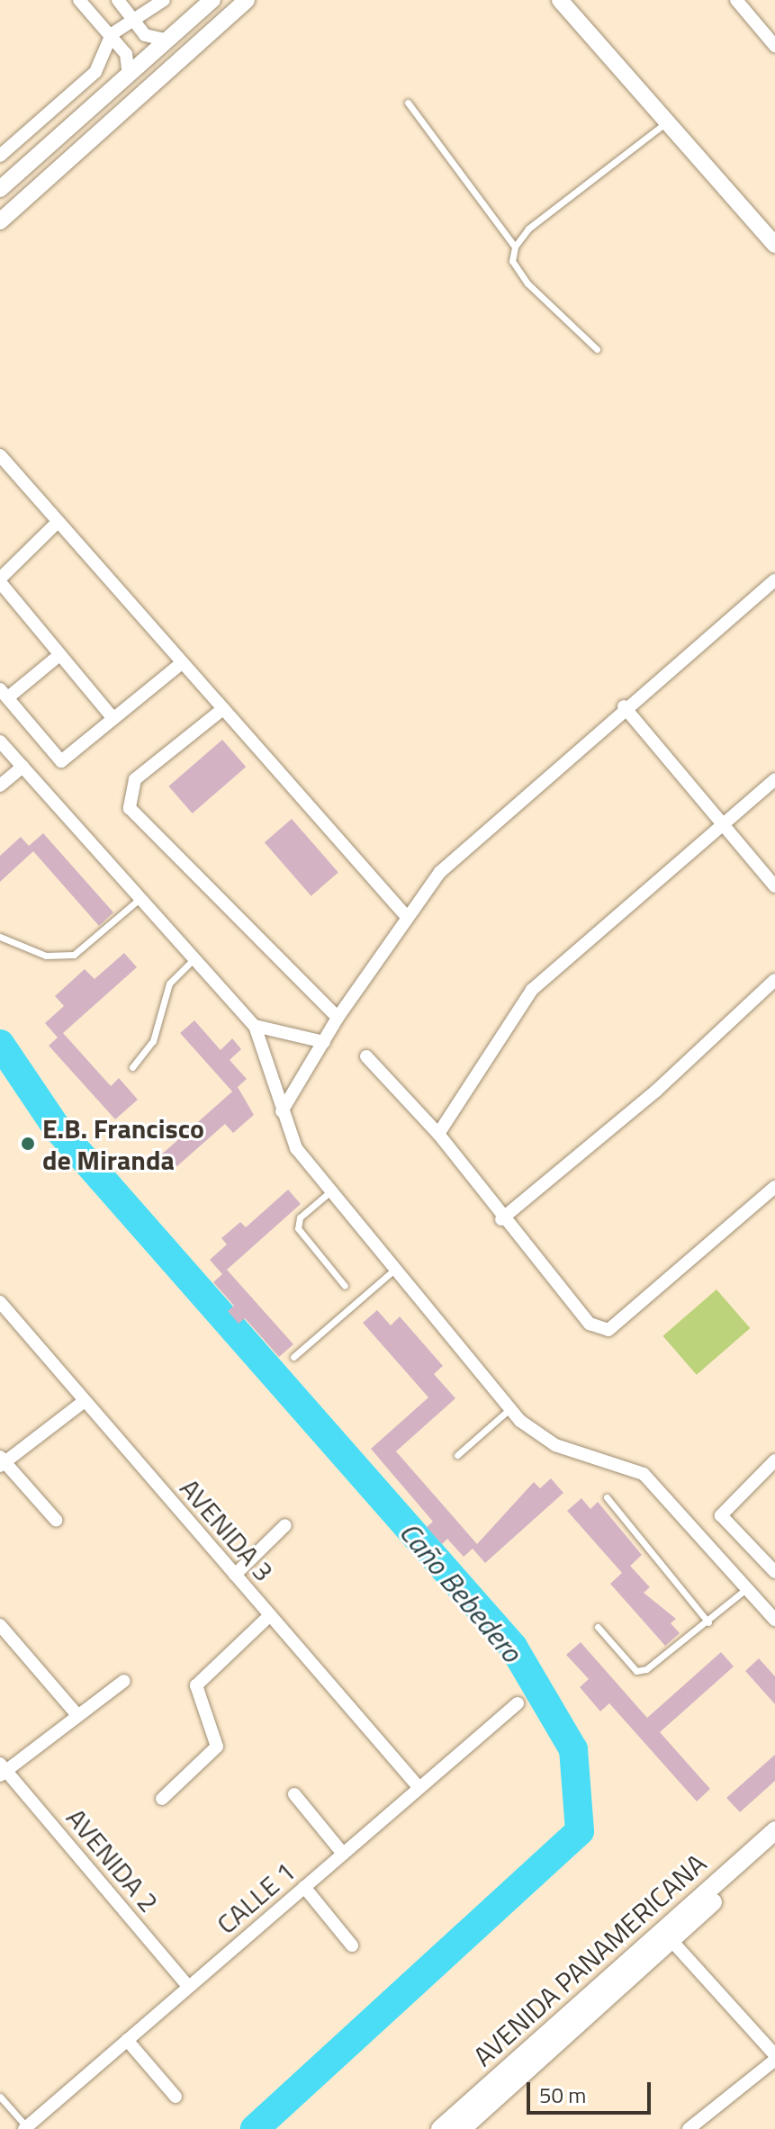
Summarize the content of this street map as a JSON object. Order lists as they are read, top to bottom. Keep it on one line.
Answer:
{"streets":{"main road":["AVENIDA PANAMERICANA"],"street":["AVENIDA 3","AVENIDA 2","CALLE 1"]},"crossings":[["AVENIDA 3","CALLE 1"],["AVENIDA 2","CALLE 1"]],"water":["Caño Bebedero"],"places":["E.B. Francisco de Miranda"],"scale_bar":"50 m"}
